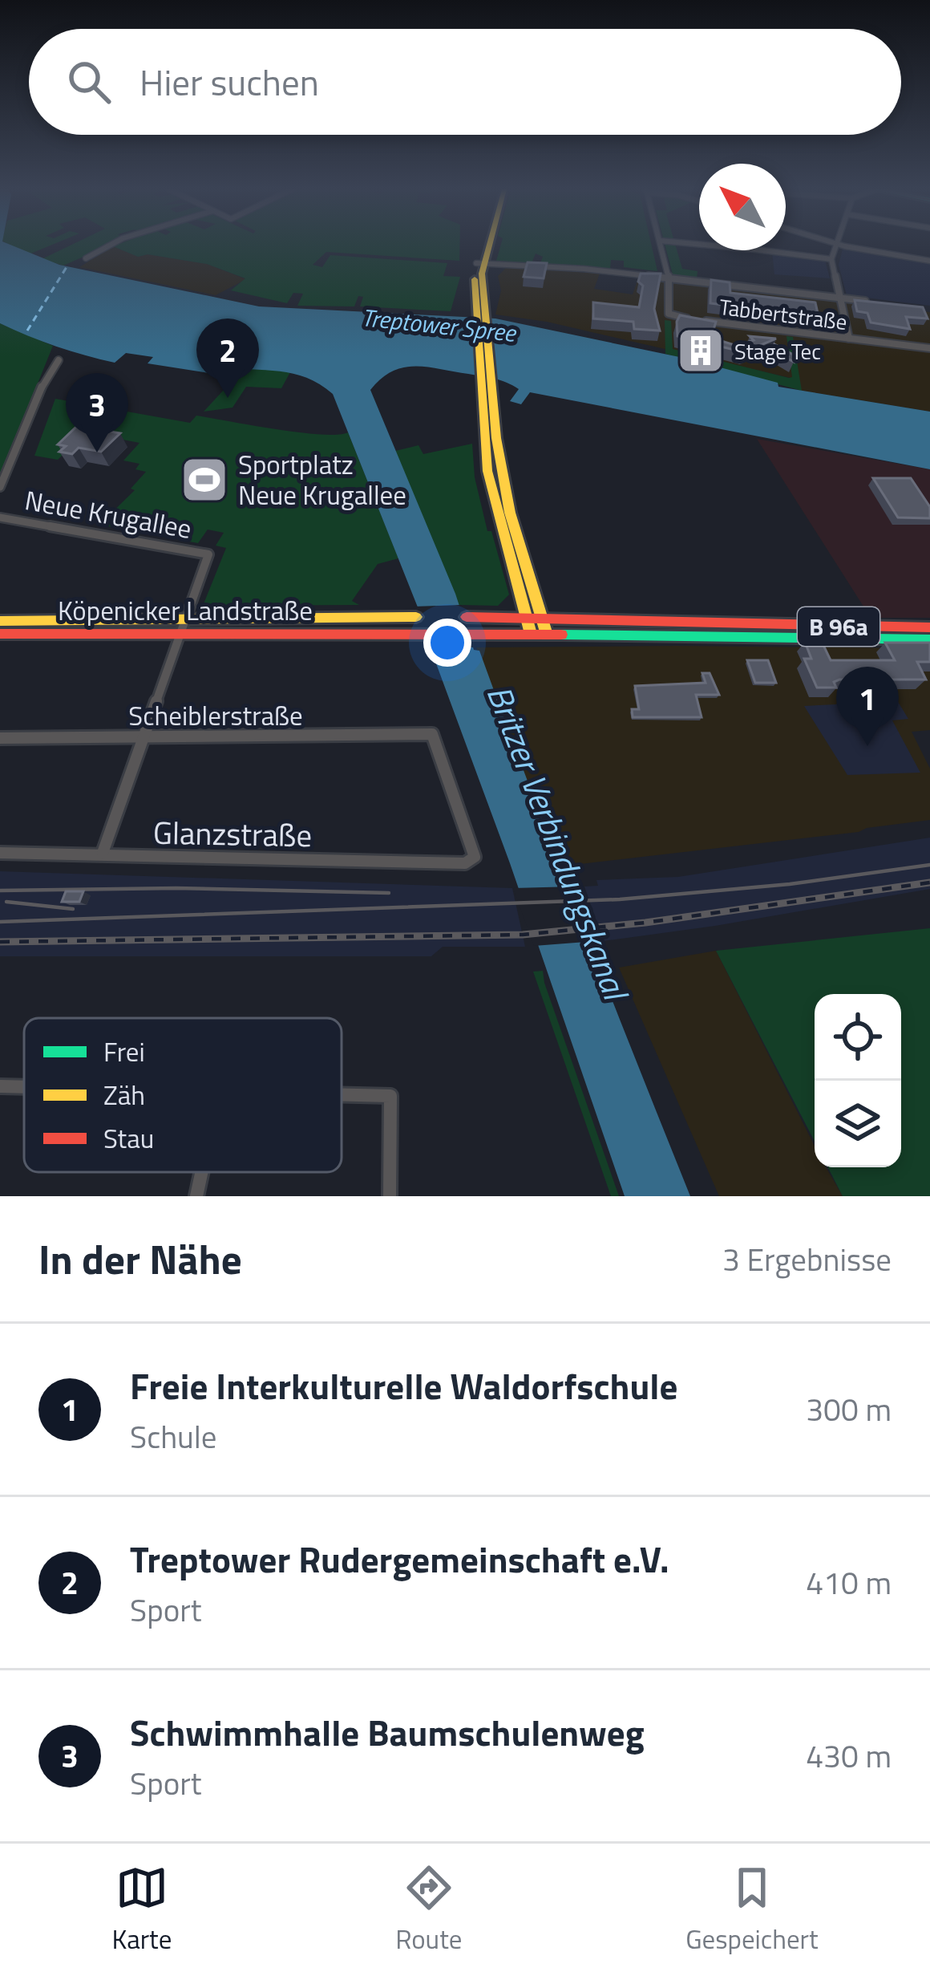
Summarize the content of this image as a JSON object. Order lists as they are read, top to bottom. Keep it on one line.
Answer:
{"streets":{"main road":["Köpenicker Landstraße","B 96a"],"street":["Tabbertstraße","Neue Krugallee","Scheiblerstraße","Glanzstraße"]},"crossings":[["Neue Krugallee","Köpenicker Landstraße"],["Köpenicker Landstraße","B 96a"],["Scheiblerstraße","Glanzstraße"]],"water":["Treptower Spree","Britzer Verbindungskanal"],"places":{"building":["Stage Tec"],"sports":["Sportplatz Neue Krugallee"]},"legend":["Frei","Zäh","Stau"],"north":"top left","page":{"search":"Hier suchen","pins":["2","3","1"],"heading":["In der Nähe","3 Ergebnisse"],"list":[{"mark":"1","name":"Freie Interkulturelle Waldorfschule","note":"Schule","value":"300 m"},{"mark":"2","name":"Treptower Rudergemeinschaft e.V.","note":"Sport","value":"410 m"},{"mark":"3","name":"Schwimmhalle Baumschulenweg","note":"Sport","value":"430 m"}],"nav":["Karte","Route","Gespeichert"]}}
